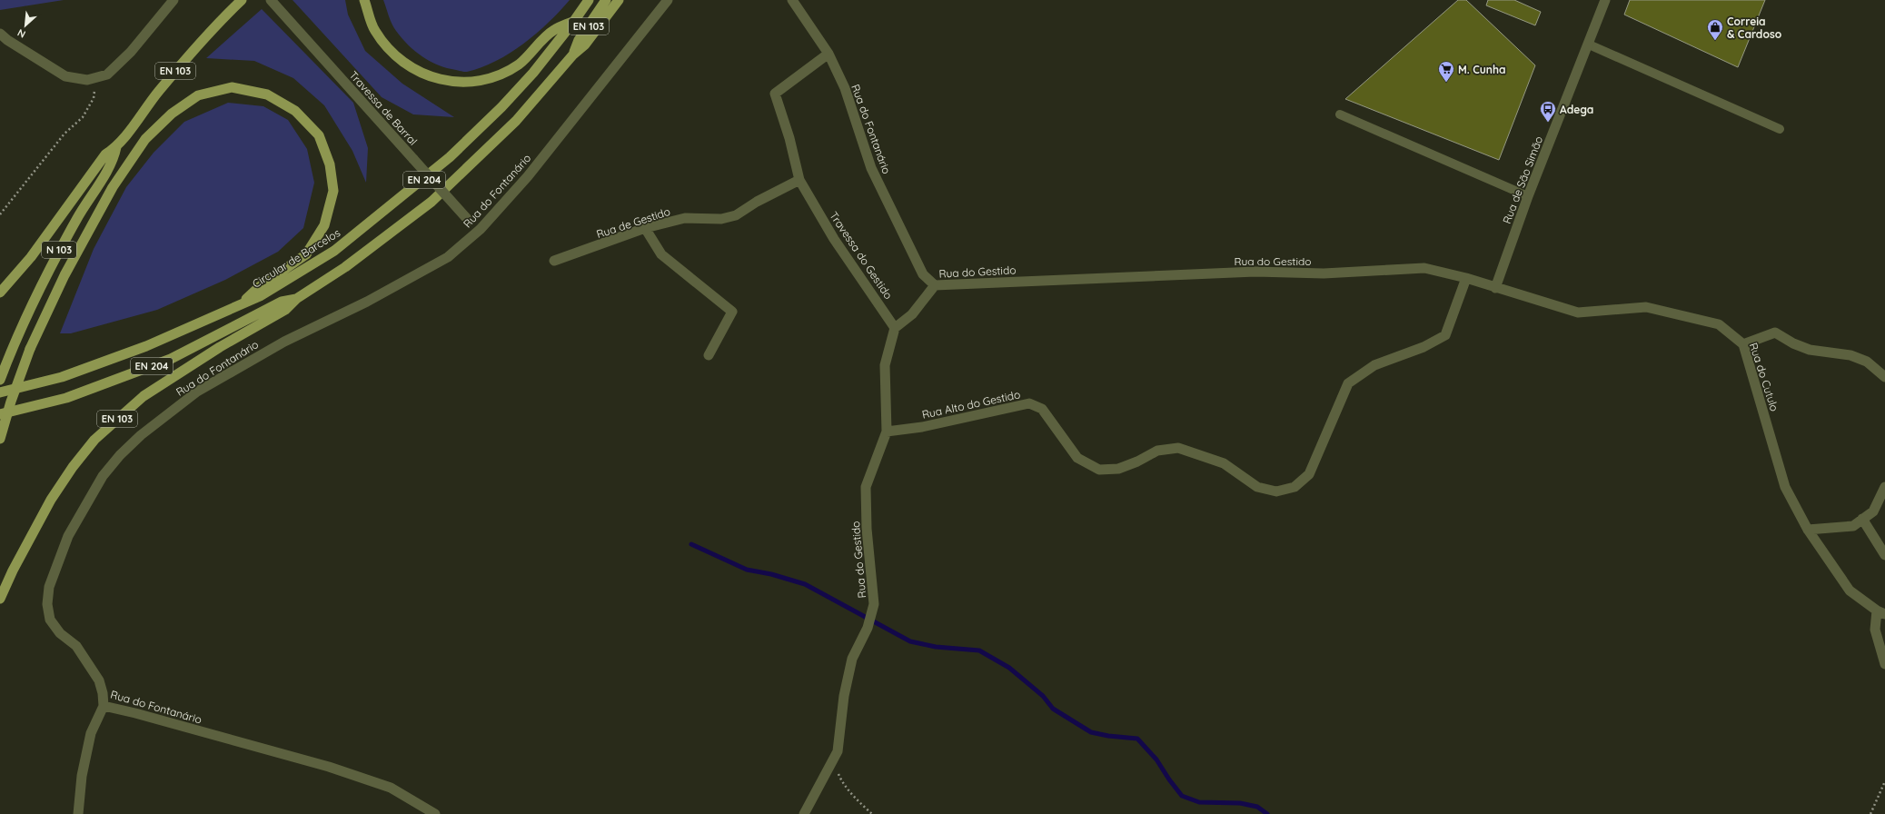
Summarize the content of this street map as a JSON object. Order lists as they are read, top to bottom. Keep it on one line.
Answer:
{"streets":{"main road":["EN 103","EN 204","N 103","Circular de Barcelos"],"street":["Travessa de Barral","Rua do Fontanário","Rua de São Simão","Rua de Gestido","Travessa do Gestido","Rua do Gestido","Rua do Cutulo","Rua Alto do Gestido"]},"crossings":[["EN 103","EN 204"],["EN 103","N 103"],["Travessa de Barral","Rua do Fontanário"],["Rua do Fontanário","Travessa do Gestido"],["Rua do Fontanário","Rua do Gestido"],["Rua de São Simão","Rua do Gestido"],["Rua de São Simão","Rua do Cutulo"],["Rua de Gestido","Travessa do Gestido"],["Travessa do Gestido","Rua do Gestido"],["Rua do Gestido","Rua do Cutulo"],["Rua do Gestido","Rua Alto do Gestido"]],"places":{"shop":["Correia & Cardoso"],"supermarket":["M. Cunha"],"bus stop":["Adega"]},"north":"bottom left"}
